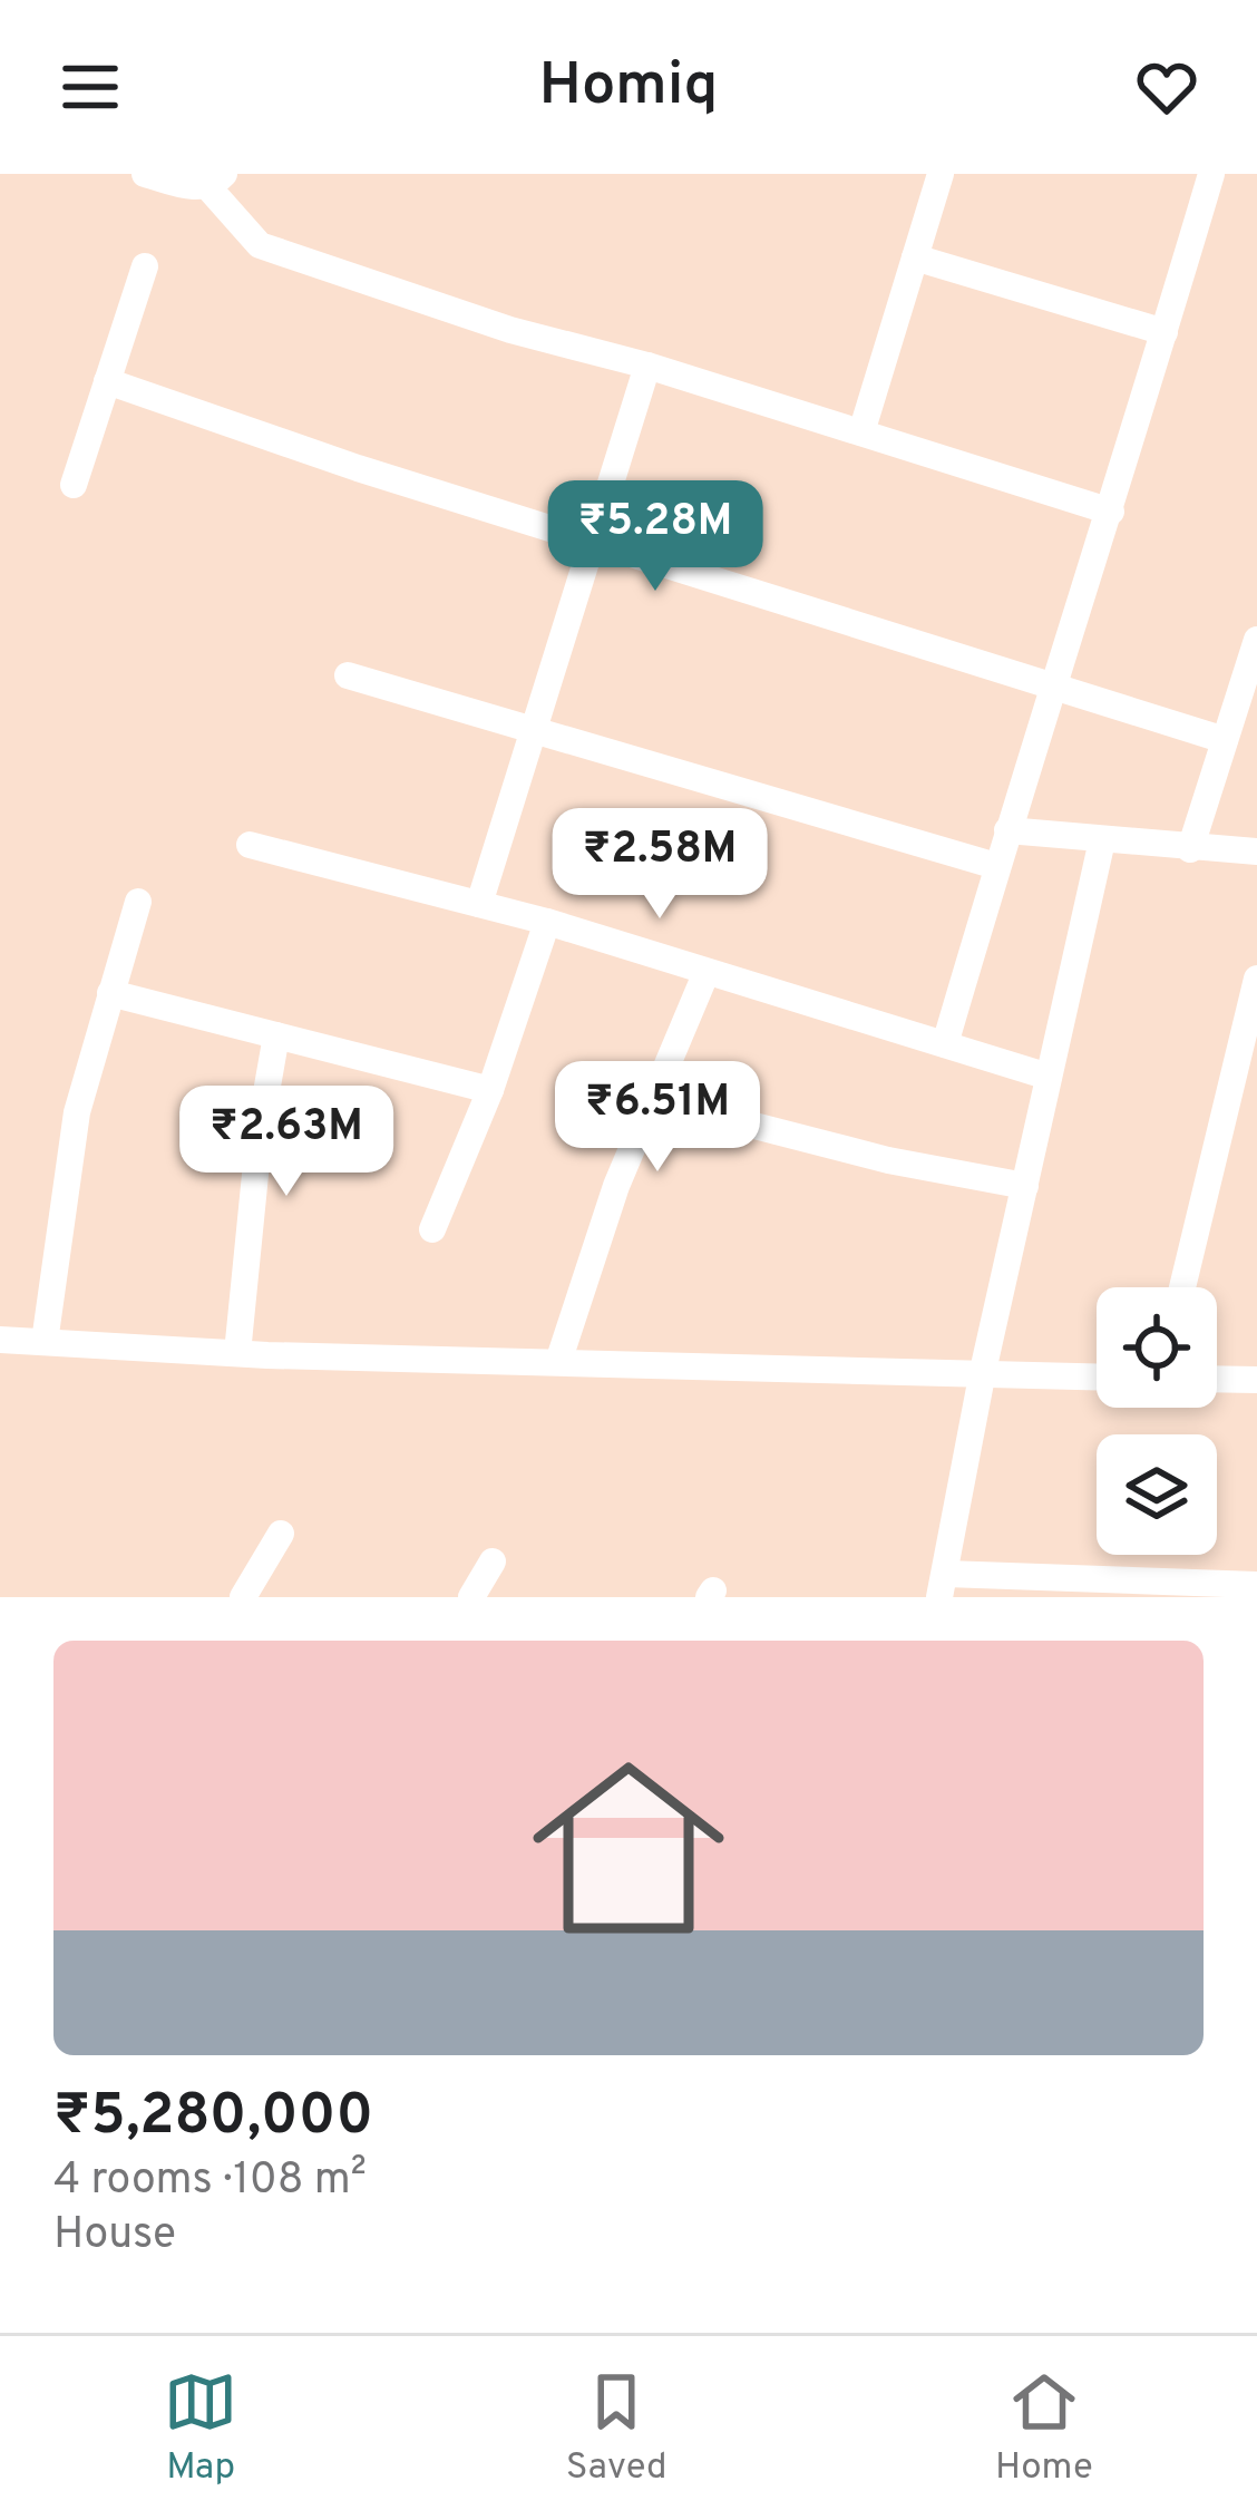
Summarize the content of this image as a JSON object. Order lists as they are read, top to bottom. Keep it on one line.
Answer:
{"page":{"header":"Homiq","price":["₹5.28M","₹2.58M","₹6.51M","₹2.63M"],"list":[{"name":"₹5,280,000","note":"4 rooms · 108 m² · House"}],"tabs":["Map","Saved","Home"]}}
